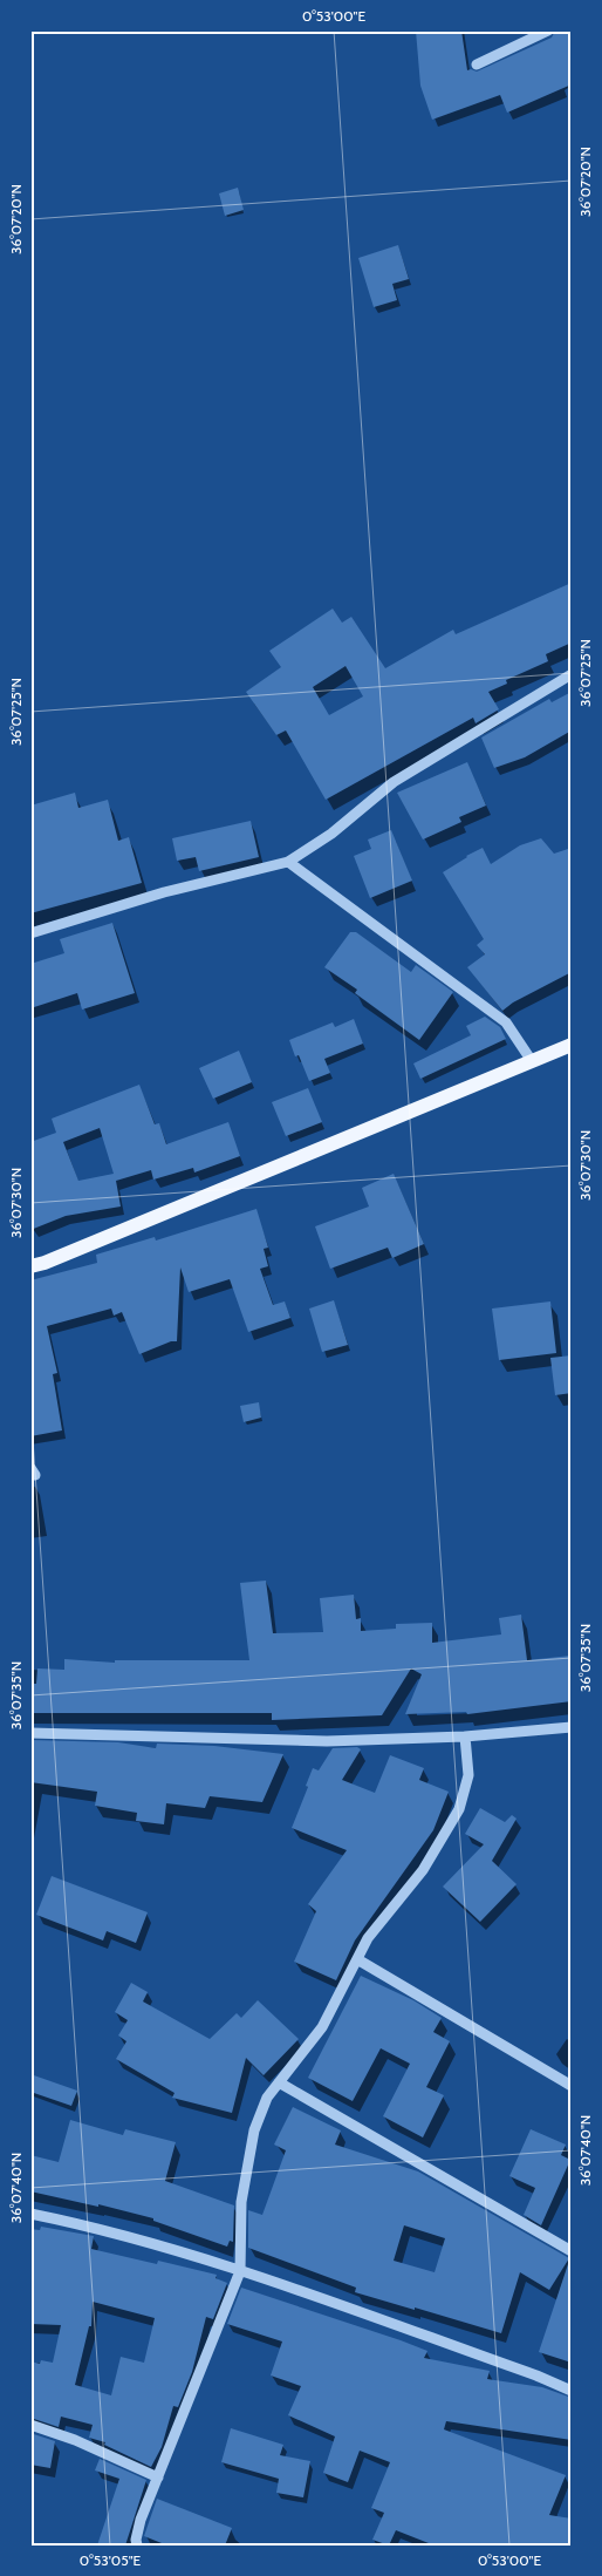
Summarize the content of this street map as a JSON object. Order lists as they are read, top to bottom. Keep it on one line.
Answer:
{"coordinates":["0°53'00\"E","36°07'20\"N","36°07'25\"N","36°07'30\"N","36°07'35\"N","36°07'40\"N","0°53'05\"E"]}
